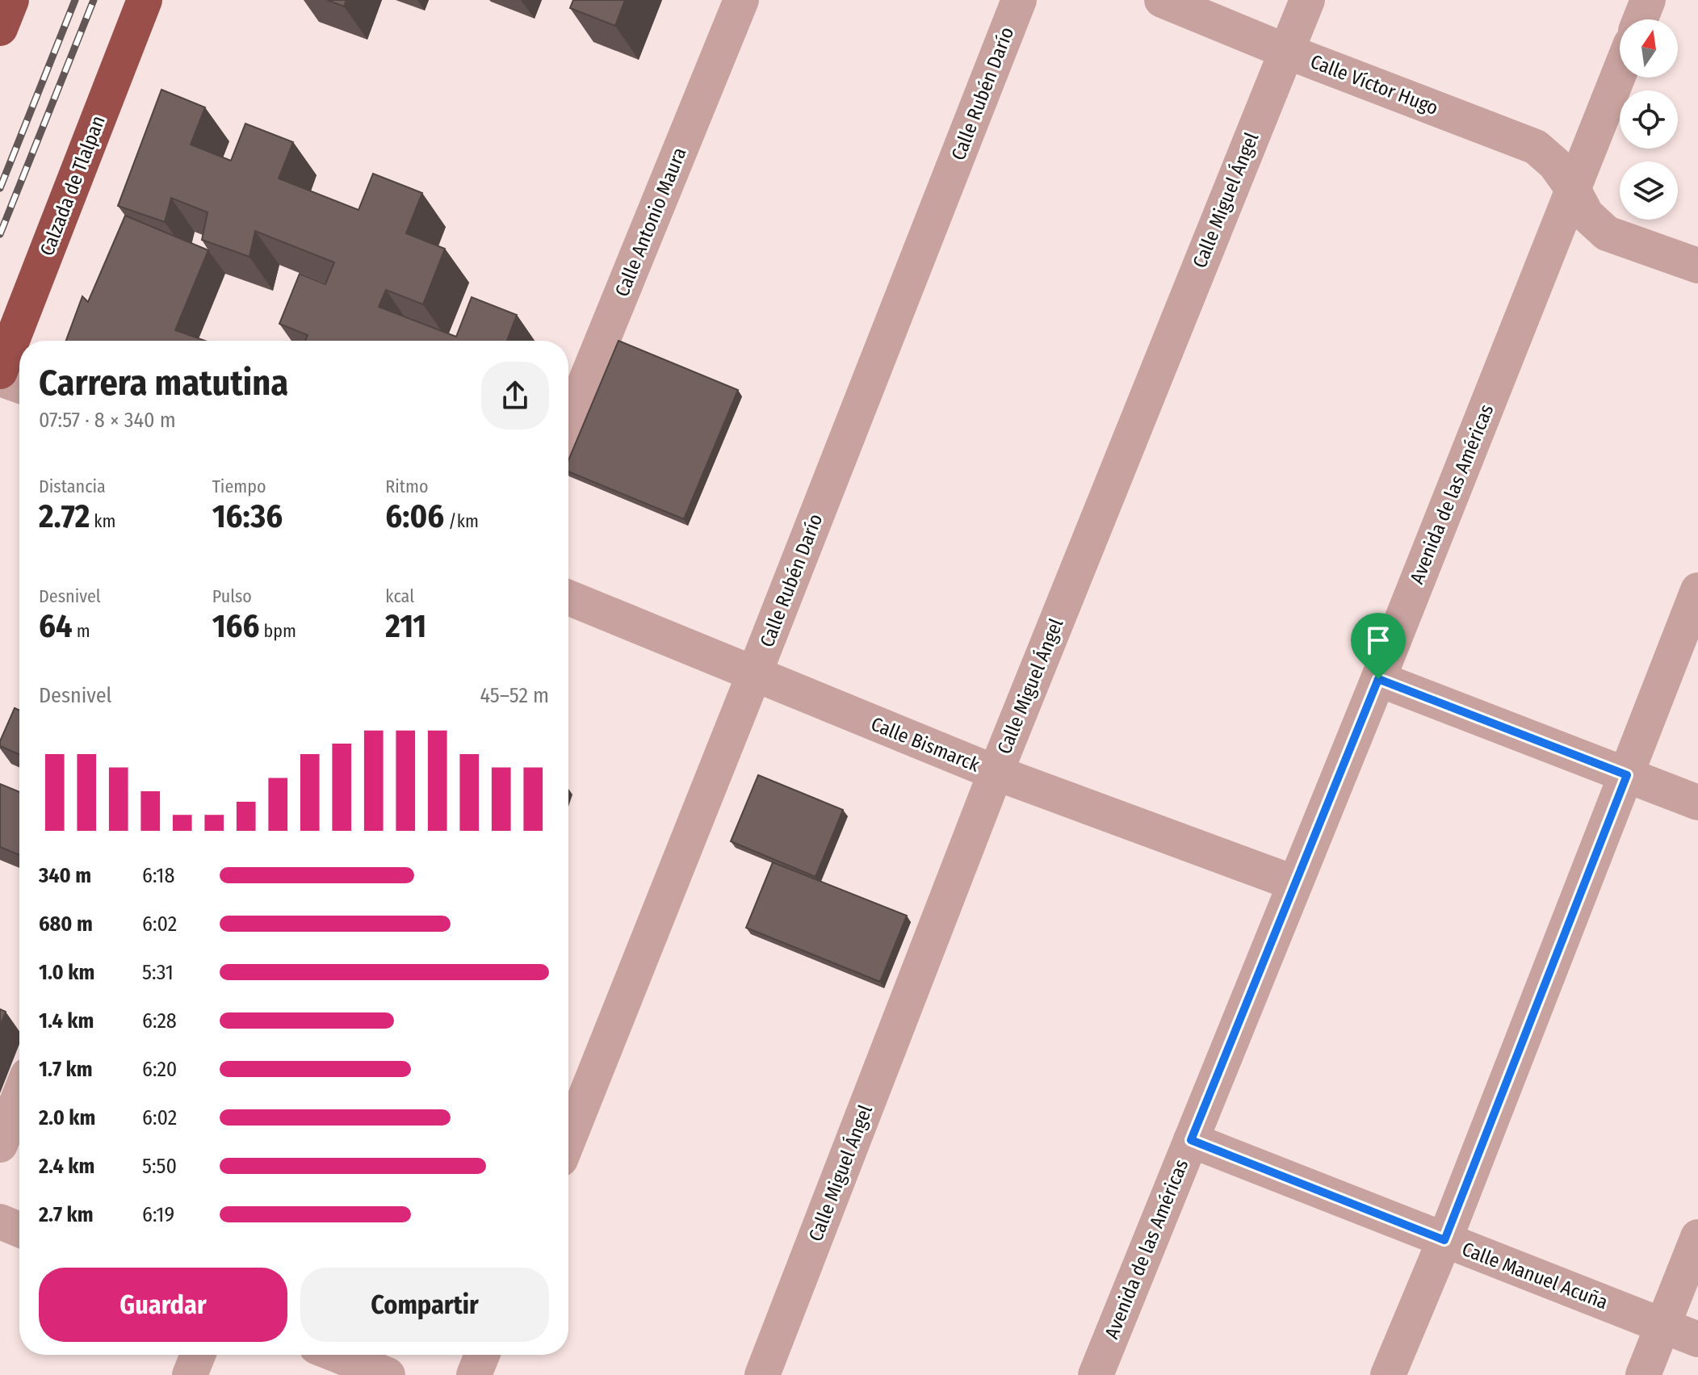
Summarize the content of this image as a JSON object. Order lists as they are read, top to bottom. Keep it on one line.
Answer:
{"streets":{"highway":["Calzada de Tlalpan"],"street":["Calle Víctor Hugo","Calle Rubén Darío","Calle Miguel Ángel","Calle Antonio Maura","Avenida de las Américas","Calle Bismarck","Calle Manuel Acuña"]},"crossings":[["Calle Víctor Hugo","Calle Miguel Ángel"],["Calle Víctor Hugo","Avenida de las Américas"],["Calle Rubén Darío","Calle Bismarck"],["Calle Miguel Ángel","Calle Bismarck"],["Avenida de las Américas","Calle Bismarck"],["Avenida de las Américas","Calle Manuel Acuña"]],"north":"top","page":{"heading":["Carrera matutina","07:57 · 8 × 340 m"],"stats":[["Distancia","2.72 km"],["Tiempo","16:36"],["Ritmo","6:06 /km"],["Desnivel","64 m"],["Pulso","166 bpm"],["kcal","211"]],"chart":["Desnivel","45–52 m"],"list":[{"name":"340 m","note":"6:18"},{"name":"680 m","note":"6:02"},{"name":"1.0 km","note":"5:31"},{"name":"1.4 km","note":"6:28"},{"name":"1.7 km","note":"6:20"},{"name":"2.0 km","note":"6:02"},{"name":"2.4 km","note":"5:50"},{"name":"2.7 km","note":"6:19"}],"buttons":["Guardar","Compartir"]}}
